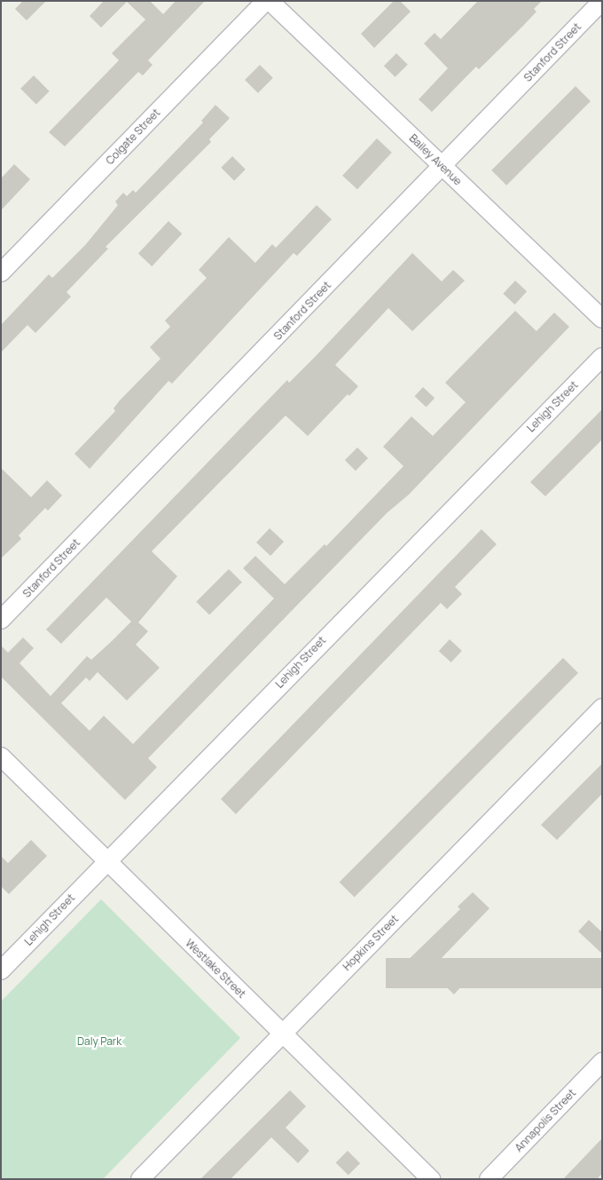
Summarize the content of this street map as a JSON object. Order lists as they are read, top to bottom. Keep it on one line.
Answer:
{"streets":{"street":["Stanford Street","Colgate Street","Bailey Avenue","Lehigh Street","Hopkins Street","Westlake Street","Annapolis Street"]},"crossings":[["Stanford Street","Bailey Avenue"],["Lehigh Street","Westlake Street"],["Hopkins Street","Westlake Street"]],"parks":["Daly Park"]}
